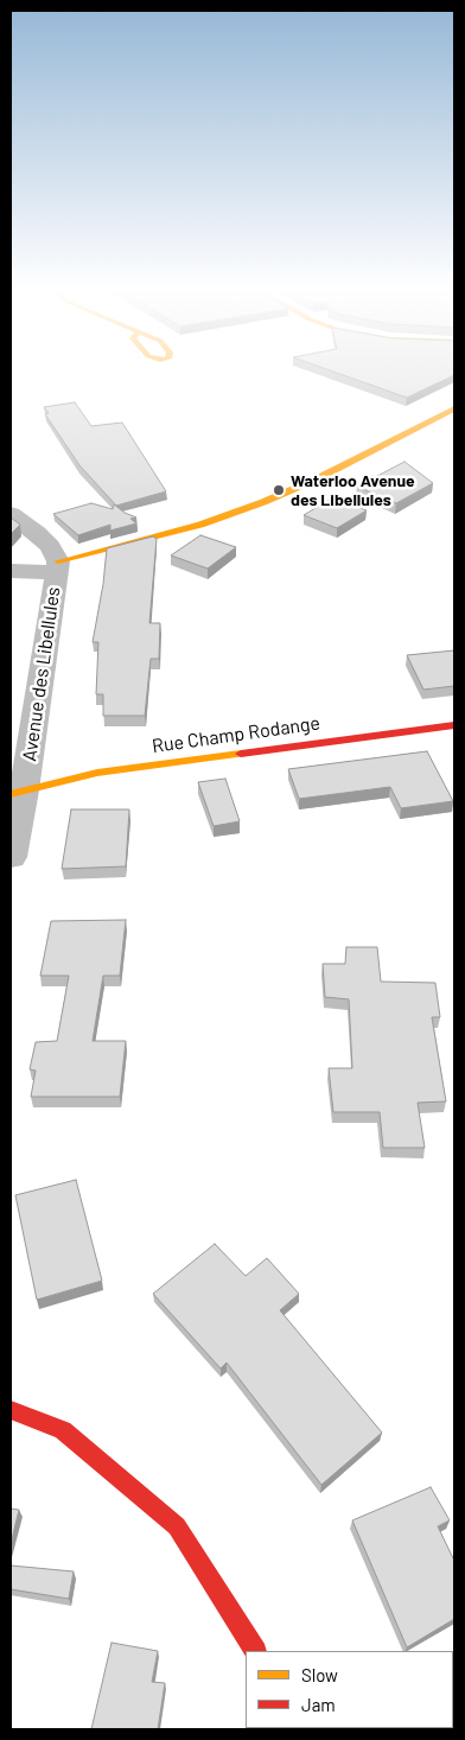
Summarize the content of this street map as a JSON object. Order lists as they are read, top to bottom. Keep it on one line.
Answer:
{"streets":{"street":["Avenue des Libellules","Rue Champ Rodange"]},"crossings":[["Avenue des Libellules","Rue Champ Rodange"]],"places":["Waterloo Avenue des Libellules"],"legend":["Slow","Jam"]}
